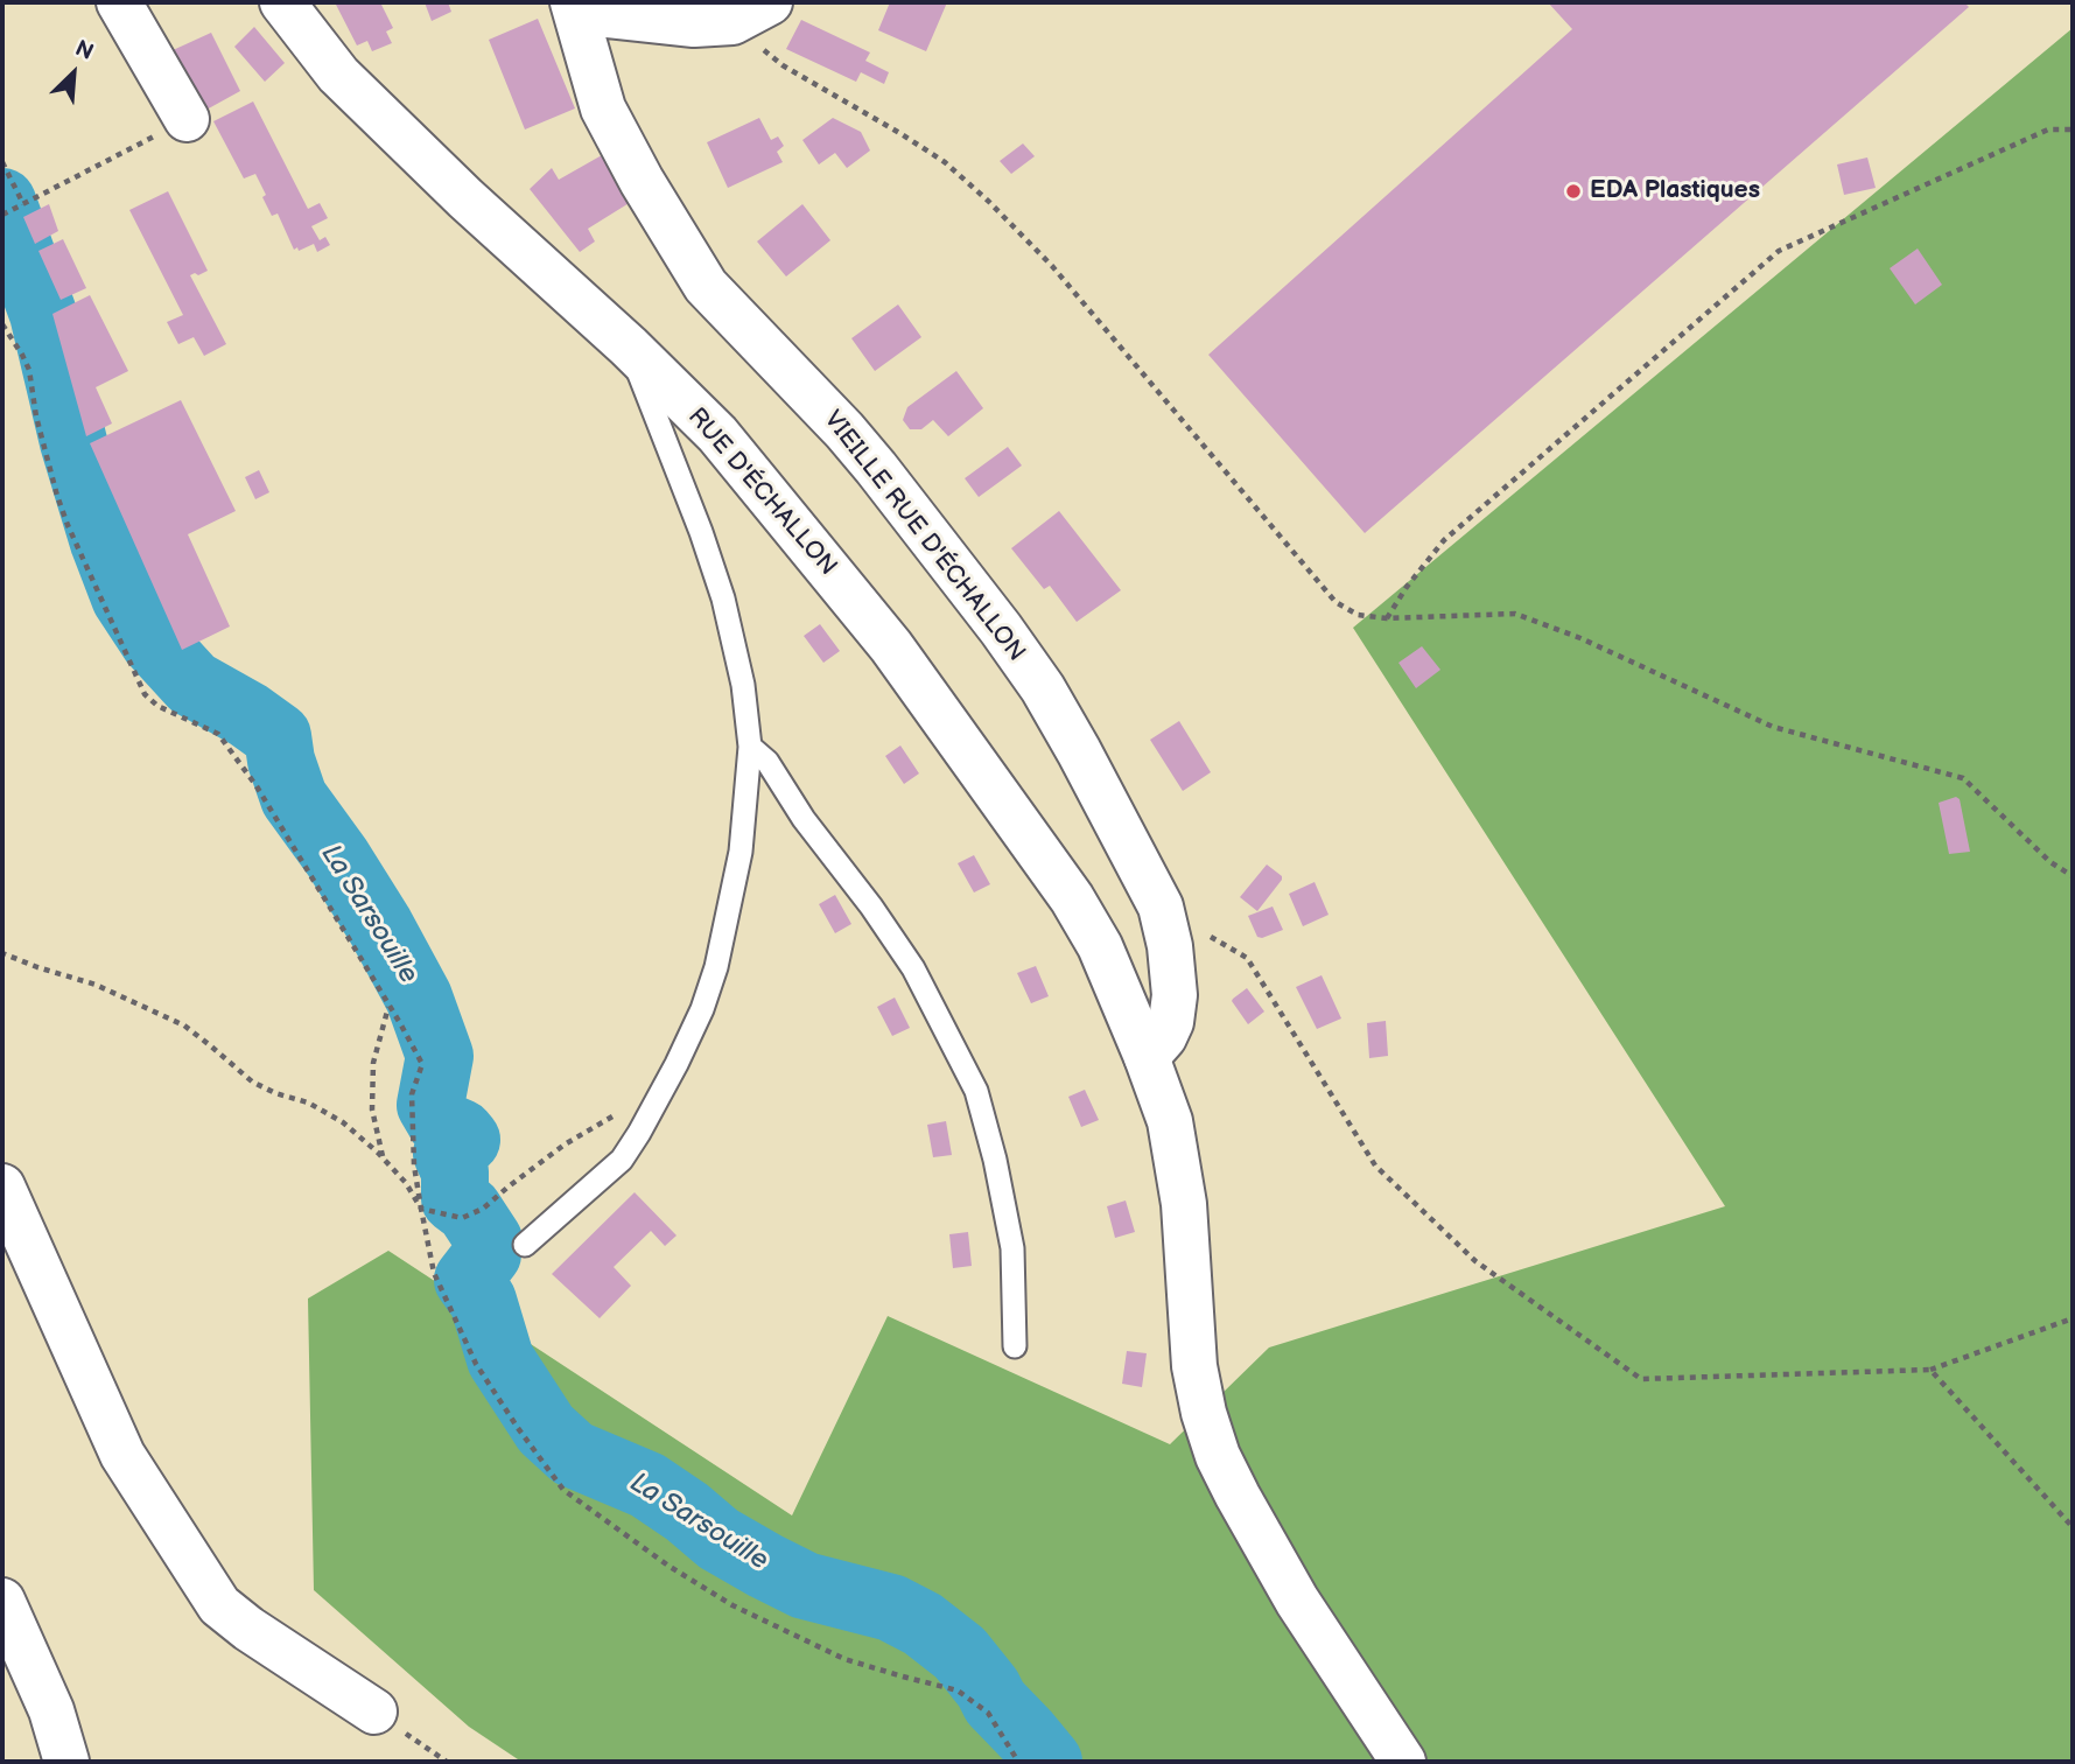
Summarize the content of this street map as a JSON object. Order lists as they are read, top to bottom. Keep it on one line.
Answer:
{"streets":{"street":["RUE D'ÉCHALLON","VIEILLE RUE D'ÉCHALLON"]},"crossings":[["RUE D'ÉCHALLON","VIEILLE RUE D'ÉCHALLON"]],"water":["La Sarsouille"],"places":["EDA Plastiques"],"north":"top right"}
